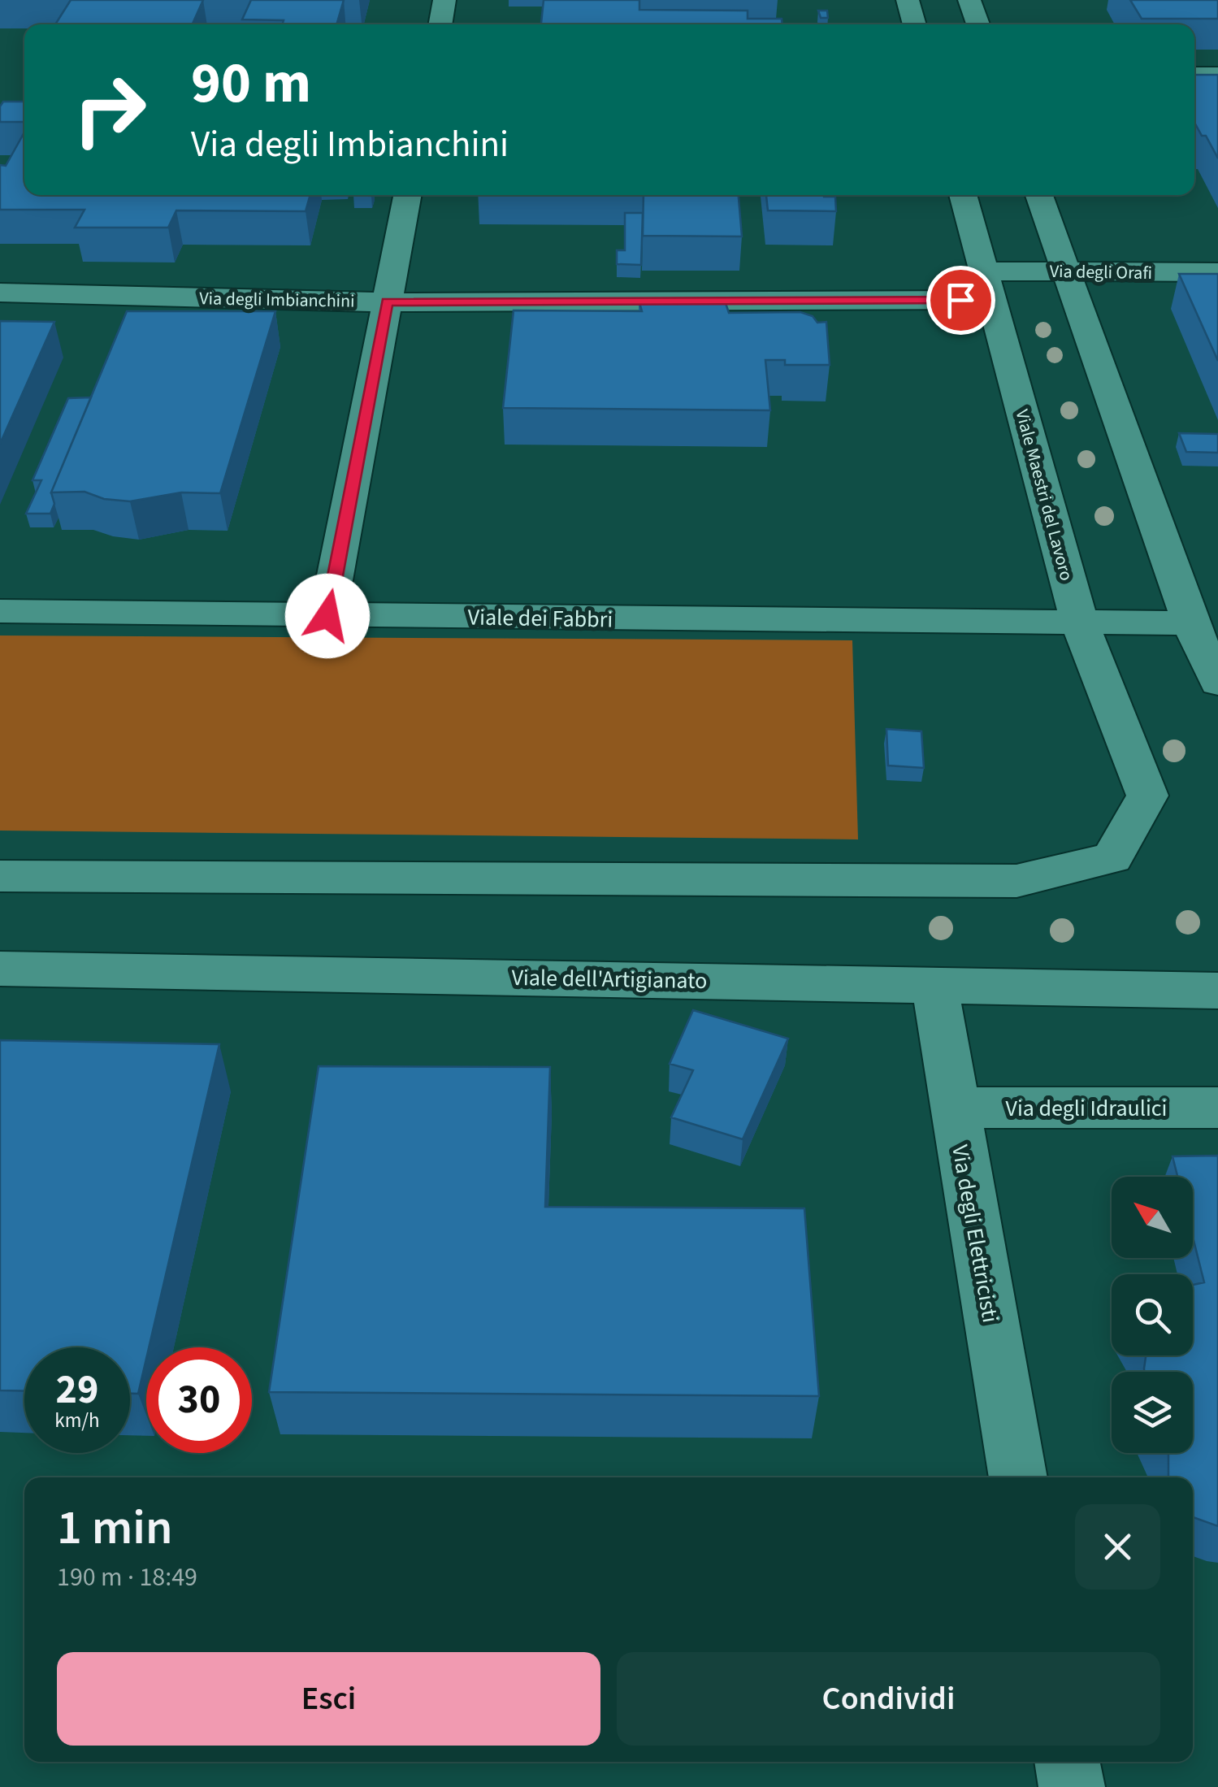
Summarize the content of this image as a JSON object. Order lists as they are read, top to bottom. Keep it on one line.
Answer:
{"streets":{"street":["Via degli Orafi","Via degli Imbianchini","Viale Maestri del Lavoro","Viale dei Fabbri","Viale dell'Artigianato","Via degli Idraulici","Via degli Elettricisti"]},"crossings":[["Via degli Orafi","Via degli Imbianchini"],["Via degli Orafi","Viale Maestri del Lavoro"],["Via degli Imbianchini","Viale Maestri del Lavoro"],["Viale Maestri del Lavoro","Viale dei Fabbri"],["Viale dell'Artigianato","Via degli Elettricisti"],["Via degli Idraulici","Via degli Elettricisti"]],"north":"top left","page":{"turn":["90 m","Via degli Imbianchini"],"speed":"29 km/h","limit":"30","heading":["1 min","190 m · 18:49"],"buttons":["Esci","Condividi"]}}
